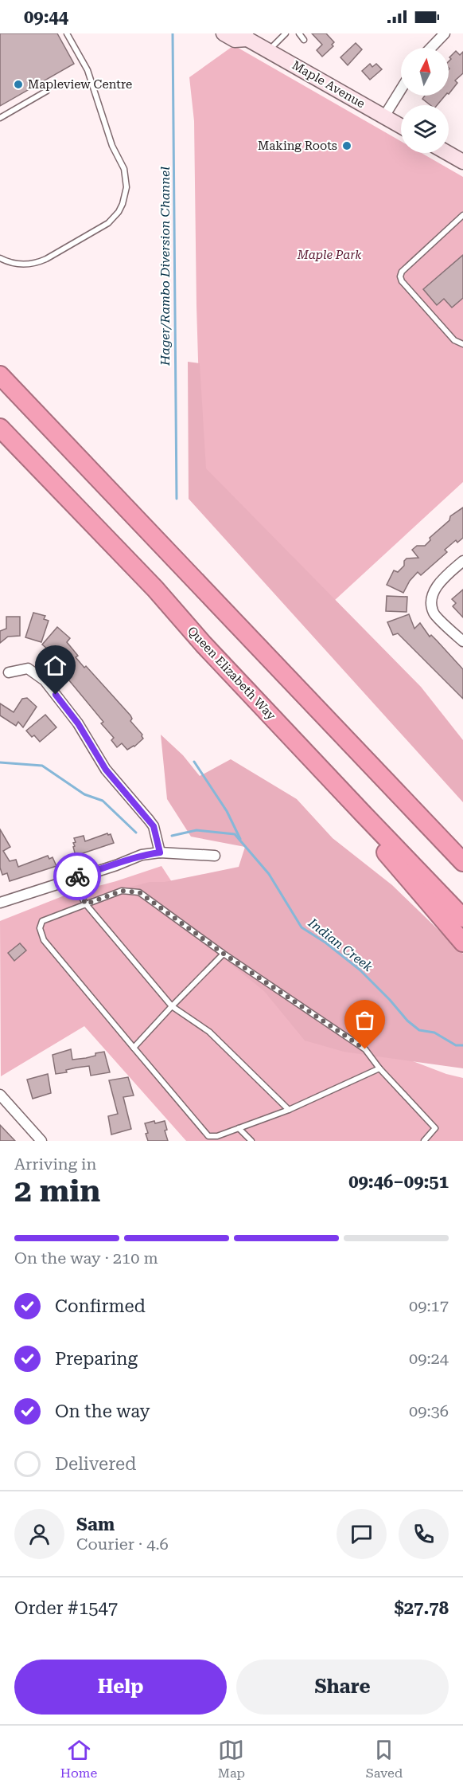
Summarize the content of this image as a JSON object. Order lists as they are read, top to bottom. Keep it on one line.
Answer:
{"streets":{"highway":["Queen Elizabeth Way"],"main road":["Maple Avenue"]},"water":["Hager/Rambo Diversion Channel","Indian Creek"],"parks":["Maple Park"],"places":["Mapleview Centre","Making Roots"],"north":"top","page":{"status":"09:44","heading":["2 min","Arriving in","09:46–09:51"],"panel":["Sam","Courier · 4.6","Order #1547","$27.78"],"bar":"On the way · 210 m","list":[["Confirmed","09:17"],["Preparing","09:24"],["On the way","09:36"],"Delivered"],"buttons":["Help","Share"],"tabs":["Home","Map","Saved"]}}
